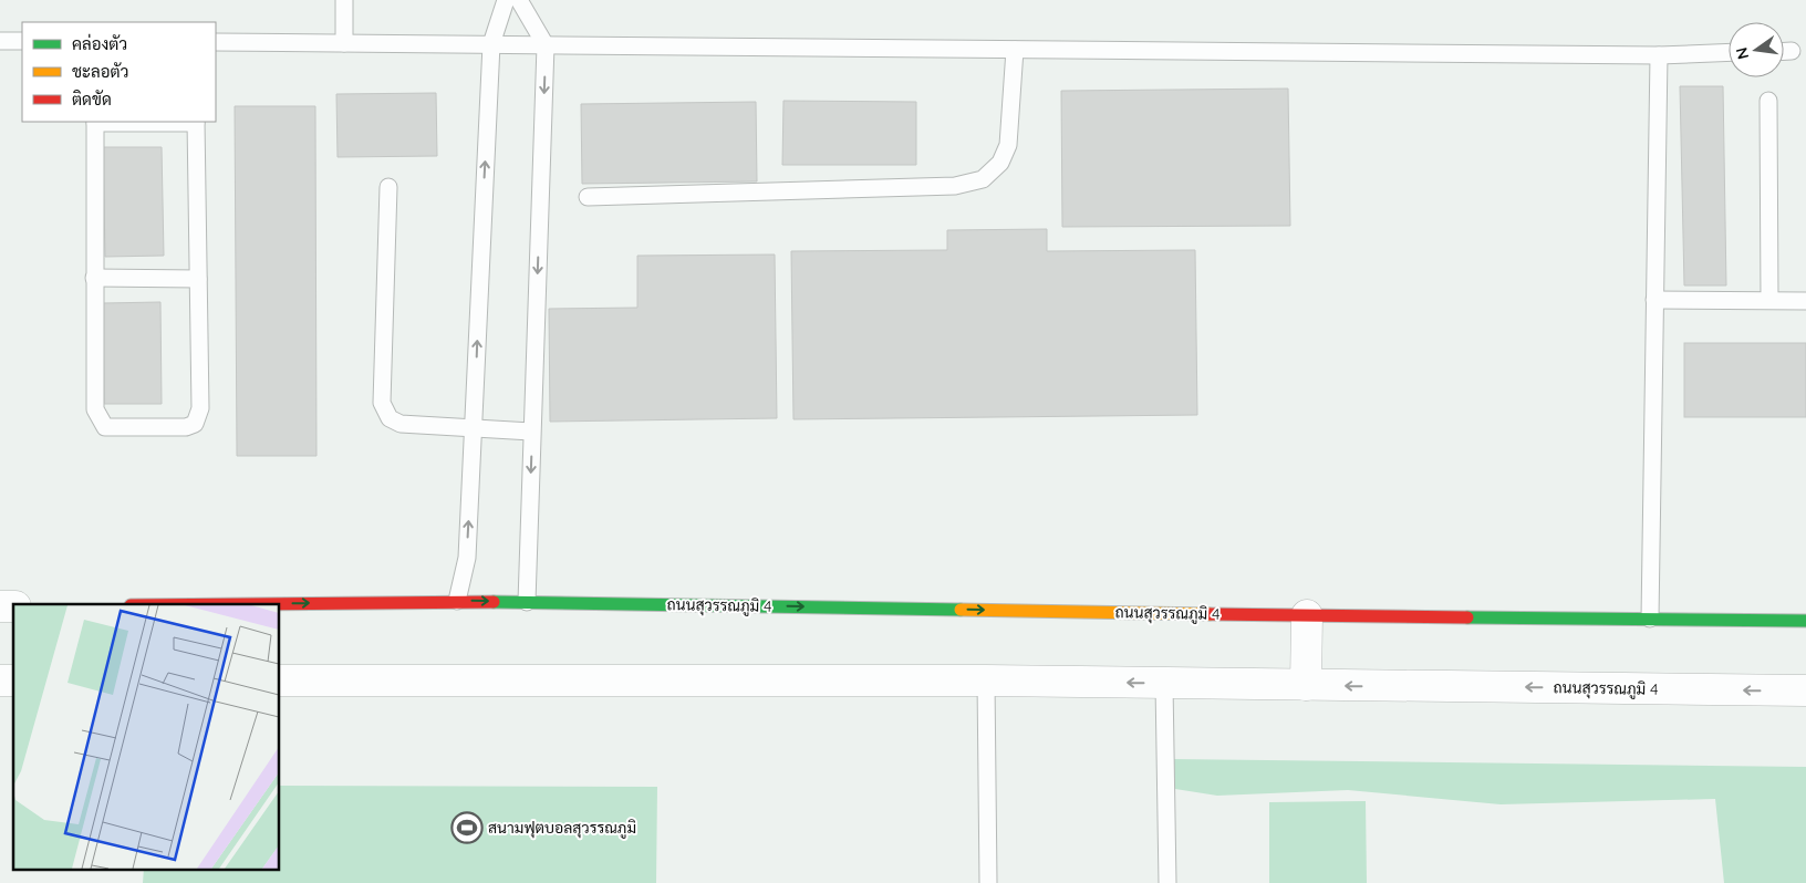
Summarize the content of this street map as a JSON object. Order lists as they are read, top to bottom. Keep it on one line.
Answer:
{"streets":{"street":["ถนนสุวรรณภูมิ 4"]},"places":{"sports":["สนามฟุตบอลสุวรรณภูมิ"]},"legend":["คล่องตัว","ชะลอตัว","ติดขัด"],"north":"left"}
